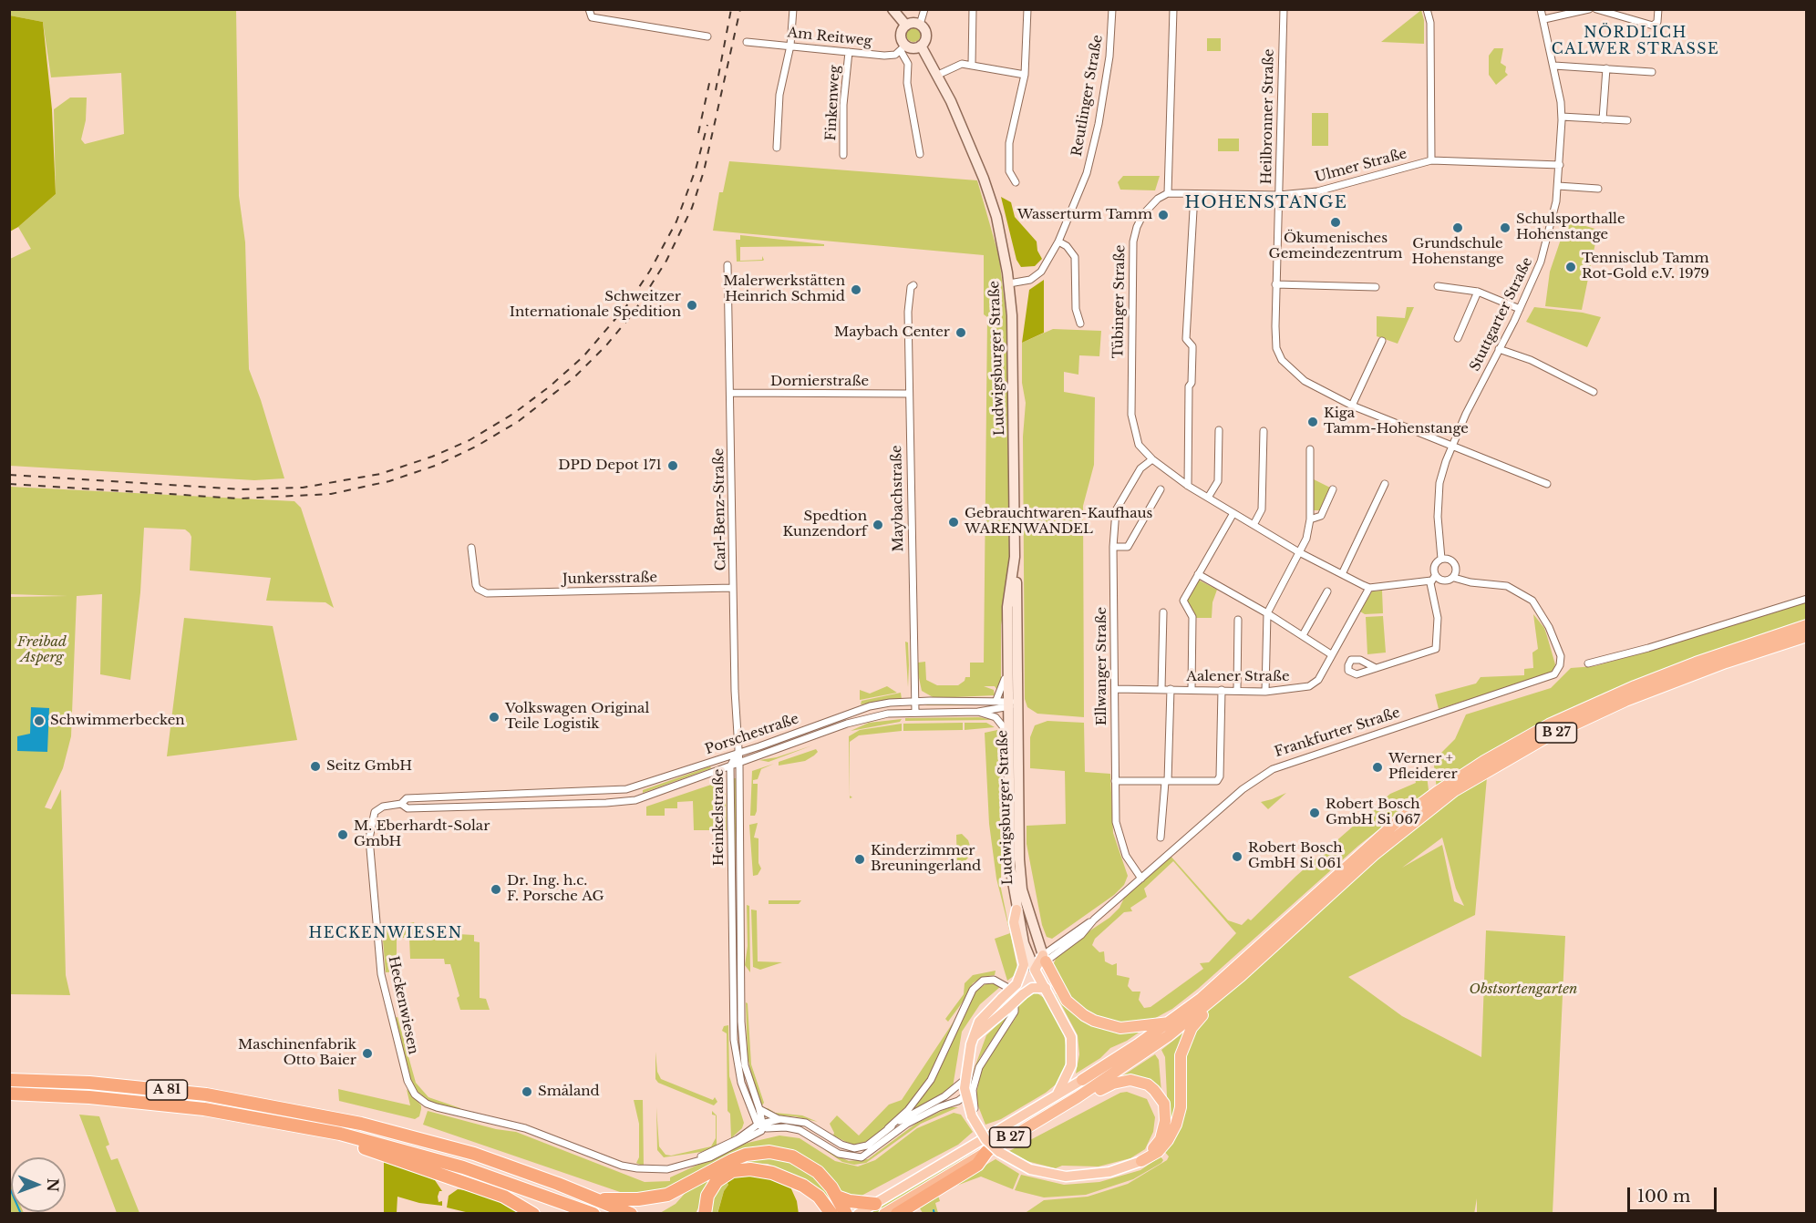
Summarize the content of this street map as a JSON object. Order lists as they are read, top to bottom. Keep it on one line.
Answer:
{"streets":{"highway":["B 27","A 81"],"main road":["Ludwigsburger Straße"],"street":["Am Reitweg","Reutlinger Straße","Finkenweg","Heilbronner Straße","Ulmer Straße","Tübinger Straße","Stuttgarter Straße","Dornierstraße","Maybachstraße","Carl-Benz-Straße","Junkersstraße","Ellwanger Straße","Aalener Straße","Frankfurter Straße","Porschestraße","Heinkelstraße","Heckenwiesen"]},"crossings":[["Am Reitweg","Finkenweg"],["Am Reitweg","Ludwigsburger Straße"],["Reutlinger Straße","Ludwigsburger Straße"],["Heilbronner Straße","Ulmer Straße"],["Heilbronner Straße","Stuttgarter Straße"],["Ulmer Straße","Tübinger Straße"],["Ulmer Straße","Stuttgarter Straße"],["Tübinger Straße","Ellwanger Straße"],["Tübinger Straße","Aalener Straße"],["Stuttgarter Straße","Frankfurter Straße"],["Ludwigsburger Straße","Frankfurter Straße"],["Ludwigsburger Straße","Porschestraße"],["Dornierstraße","Maybachstraße"],["Dornierstraße","Carl-Benz-Straße"],["Maybachstraße","Porschestraße"],["Carl-Benz-Straße","Junkersstraße"],["Carl-Benz-Straße","Porschestraße"],["Carl-Benz-Straße","Heinkelstraße"],["Ellwanger Straße","Aalener Straße"],["Ellwanger Straße","Frankfurter Straße"],["Porschestraße","Heinkelstraße"],["Porschestraße","Heckenwiesen"],["Heinkelstraße","Heckenwiesen"]],"districts":["NÖRDLICH CALWER STRASSE","HOHENSTANGE","HECKENWIESEN"],"parks":["Freibad Asperg","Obstsortengarten"],"places":["Wasserturm Tamm","Ökumenisches Gemeindezentrum","Grundschule Hohenstange","Schulsporthalle Hohenstange","Tennisclub Tamm Rot-Gold e.V. 1979","Malerwerkstätten Heinrich Schmid","Schweitzer Internationale Spedition","Maybach Center","Kiga Tamm-Hohenstange","DPD Depot 171","Gebrauchtwaren-Kaufhaus WARENWANDEL","Spedtion Kunzendorf","Volkswagen Original Teile Logistik","Schwimmerbecken","Seitz GmbH","Werner + Pfleiderer","Robert Bosch GmbH Si 067","M. Eberhardt-Solar GmbH","Robert Bosch GmbH Si 061","Kinderzimmer Breuningerland","Dr. Ing. h.c. F. Porsche AG","Maschinenfabrik Otto Baier","Småland"],"scale_bar":"100 m","north":"right"}
